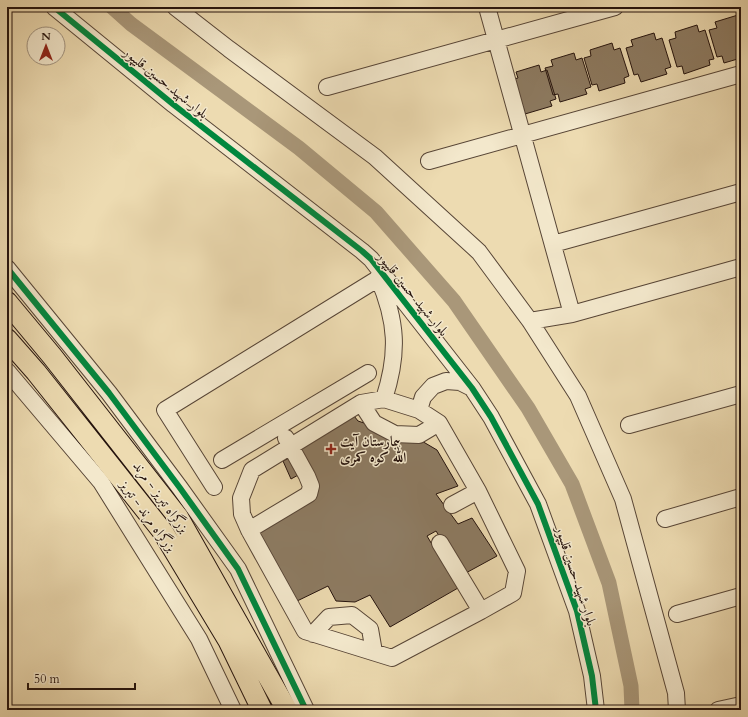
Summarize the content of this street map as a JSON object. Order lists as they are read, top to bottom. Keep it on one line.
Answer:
{"streets":{"main road":["بزرگراه تبریز - مرند","بزرگراه مرند - تبریز"],"street":["بلوار شهید حسین قلیپور"]},"places":{"health":["بیمارستان آیت الله کوه کمری"]},"scale_bar":"50 m","north":"top"}
